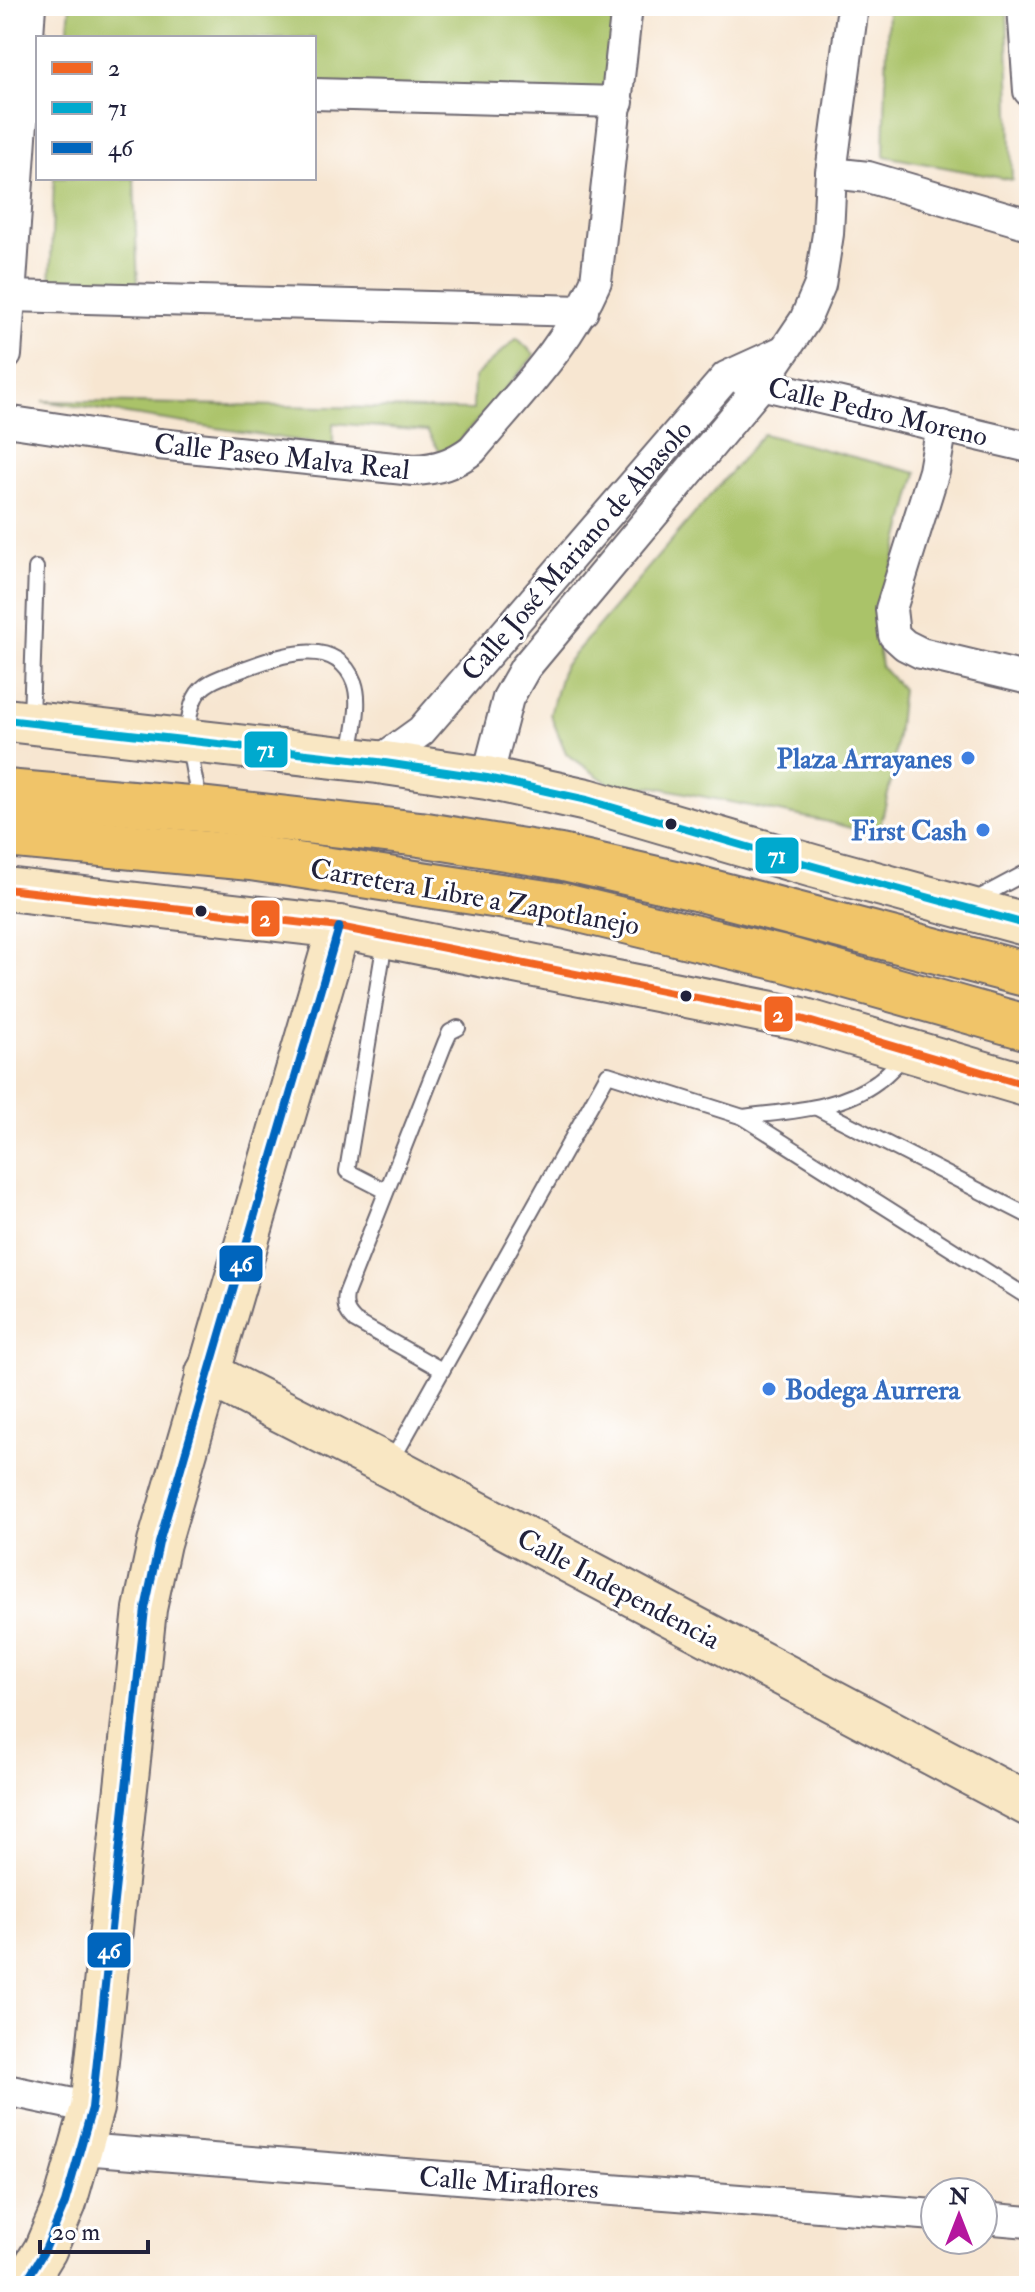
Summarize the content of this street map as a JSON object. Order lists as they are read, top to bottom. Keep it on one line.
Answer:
{"streets":{"main road":["Carretera Libre a Zapotlanejo"],"street":["Calle Pedro Moreno","Calle Paseo Malva Real","Calle José Mariano de Abasolo","Calle Independencia","Calle Miraflores"]},"crossings":[["Calle Pedro Moreno","Calle José Mariano de Abasolo"]],"places":["Plaza Arrayanes","First Cash","Bodega Aurrera"],"lines":["transit line 71","transit line 2","transit line 46"],"legend":["2","71","46"],"scale_bar":"20 m","north":"top"}
